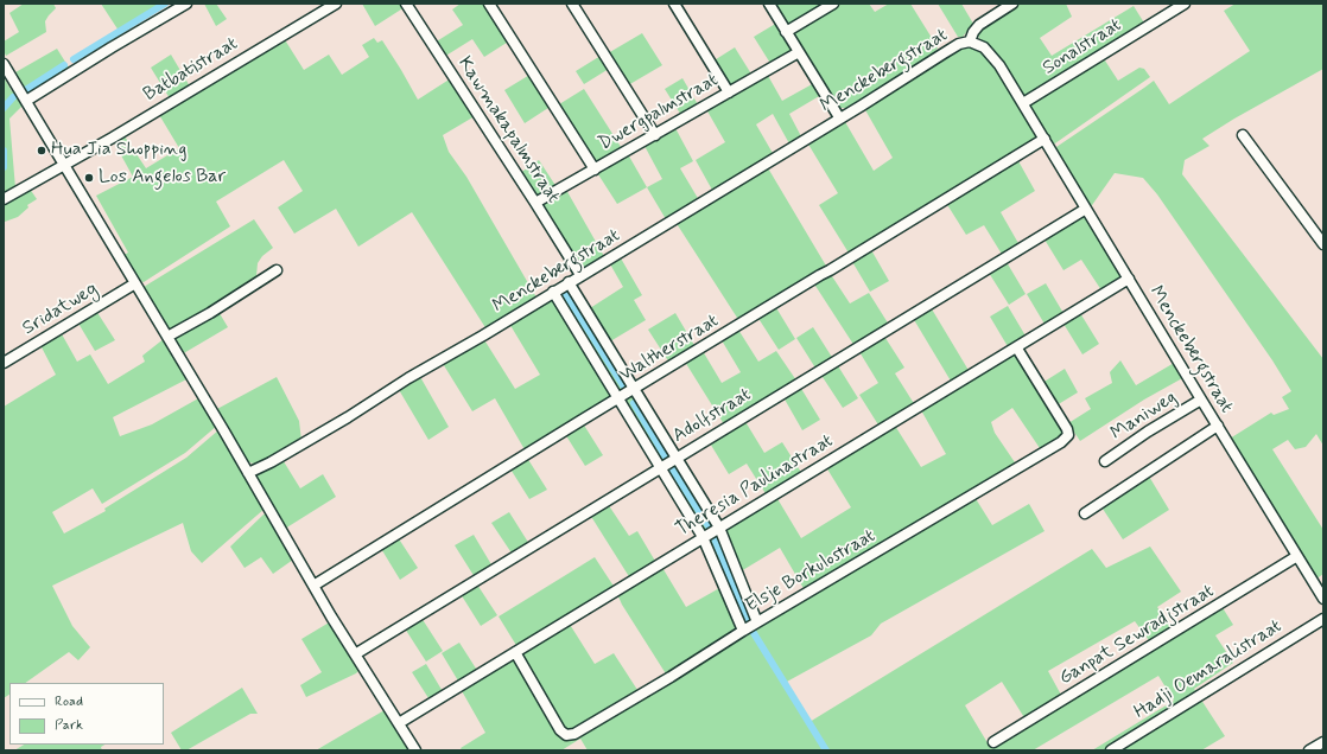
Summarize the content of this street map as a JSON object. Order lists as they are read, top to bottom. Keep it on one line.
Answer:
{"streets":{"street":["Sonalstraat","Batbatistraat","Menckebergstraat","Dwergpalmstraat","Kawmakapalmstraat","Sridatweg","Waltherstraat","Adolfstraat","Maniweg","Theresia Paulinastraat","Elsje Borkulostraat","Ganpat Sewradjstraat","Hadji Oemaralistraat"]},"crossings":[["Sonalstraat","Menckebergstraat"],["Menckebergstraat","Kawmakapalmstraat"],["Menckebergstraat","Waltherstraat"],["Menckebergstraat","Adolfstraat"],["Menckebergstraat","Maniweg"],["Menckebergstraat","Theresia Paulinastraat"],["Menckebergstraat","Ganpat Sewradjstraat"],["Dwergpalmstraat","Kawmakapalmstraat"],["Theresia Paulinastraat","Elsje Borkulostraat"]],"places":["Hua Jia Shopping","Los Angelos Bar"],"legend":["Road","Park"]}
